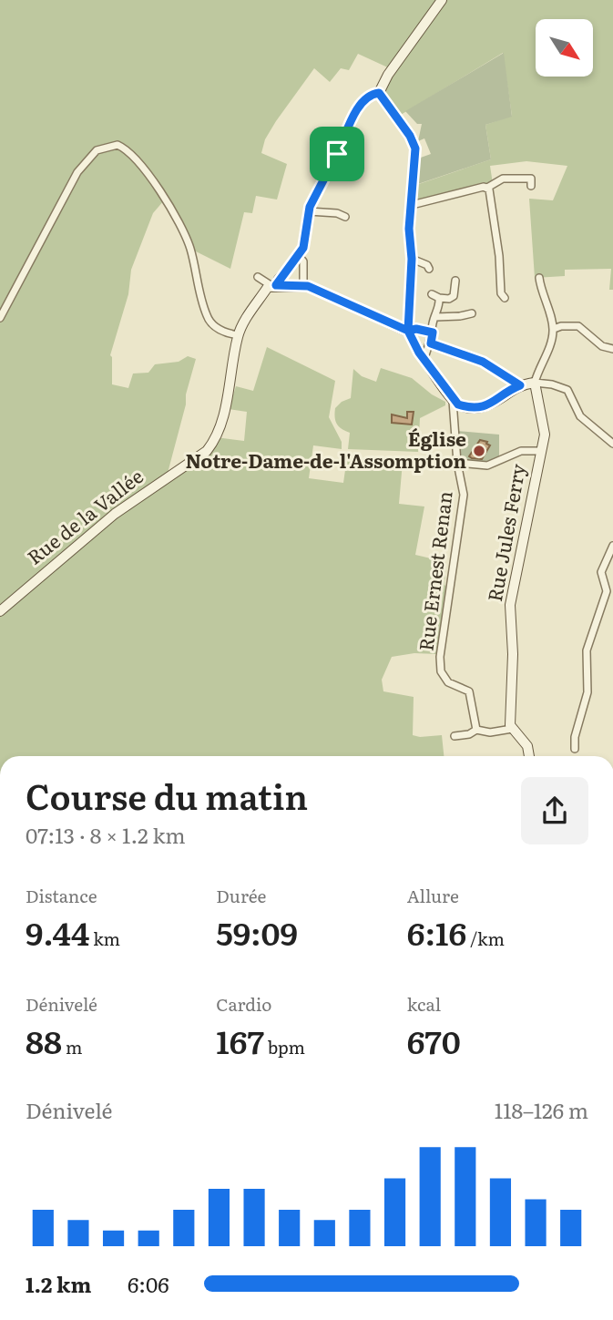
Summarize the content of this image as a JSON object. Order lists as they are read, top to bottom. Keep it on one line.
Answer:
{"streets":{"street":["Rue de la Vallée","Rue Jules Ferry","Rue Ernest Renan"]},"places":["Église Notre-Dame-de-l'Assomption"],"north":"bottom right","page":{"heading":["Course du matin","07:13 · 8 × 1.2 km"],"stats":[["Distance","9.44 km"],["Durée","59:09"],["Allure","6:16 /km"],["Dénivelé","88 m"],["Cardio","167 bpm"],["kcal","670"]],"chart":["Dénivelé","118–126 m"],"list":[{"name":"1.2 km","note":"6:06"}]}}
